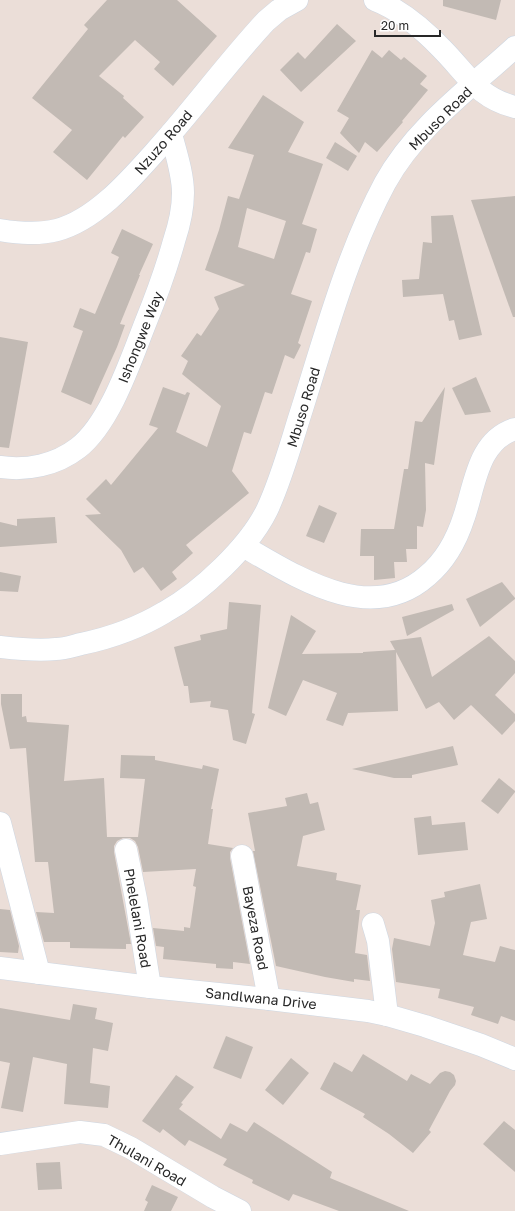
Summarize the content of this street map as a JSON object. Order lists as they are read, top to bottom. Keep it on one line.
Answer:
{"streets":{"street":["Mbuso Road","Nzuzo Road","Ishongwe Way","Phelelani Road","Bayeza Road","Sandlwana Drive","Thulani Road"]},"crossings":[["Nzuzo Road","Ishongwe Way"],["Phelelani Road","Sandlwana Drive"],["Bayeza Road","Sandlwana Drive"]],"scale_bar":"20 m"}
